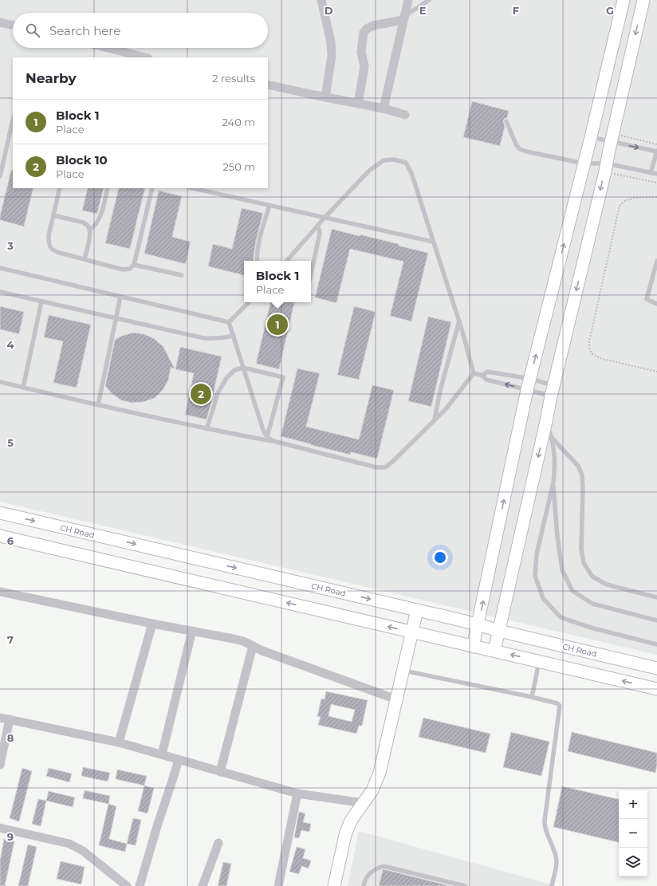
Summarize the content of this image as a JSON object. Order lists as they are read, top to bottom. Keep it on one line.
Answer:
{"streets":{"street":["CH Road"]},"page":{"search":"Search here","heading":["Nearby","2 results"],"list":[{"mark":"1","name":"Block 1","note":"Place","value":"240 m"},{"mark":"2","name":"Block 10","note":"Place","value":"250 m"}],"popup":["Block 1","Place"],"pins":["1","2"],"map_buttons":["+","−"]},"grid":{"columns":["D","E","F","G"],"rows":["3","4","5","6","7","8","9"]}}
